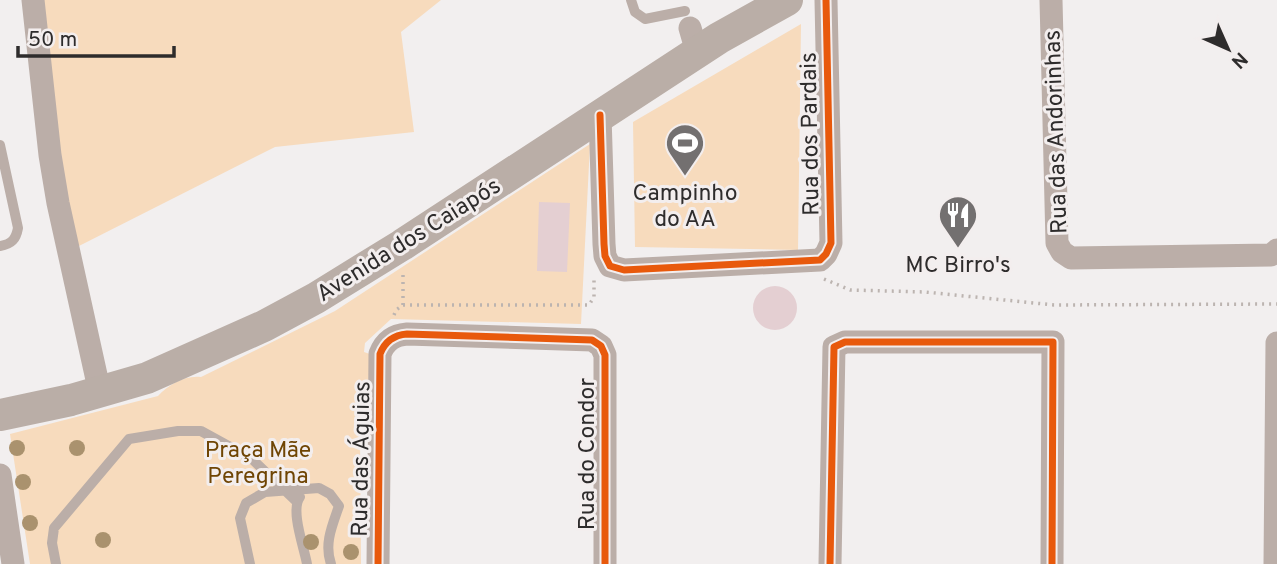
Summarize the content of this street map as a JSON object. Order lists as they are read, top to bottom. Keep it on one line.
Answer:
{"streets":{"main road":["Avenida dos Caiapós"],"street":["Rua das Andorinhas","Rua dos Pardais","Rua do Condor","Rua das Águias"]},"crossings":[["Rua do Condor","Rua das Águias"]],"parks":["Praça Mãe Peregrina"],"places":{"sports":["Campinho do AA"],"restaurant":["MC Birro's"]},"scale_bar":"50 m","north":"bottom right"}
